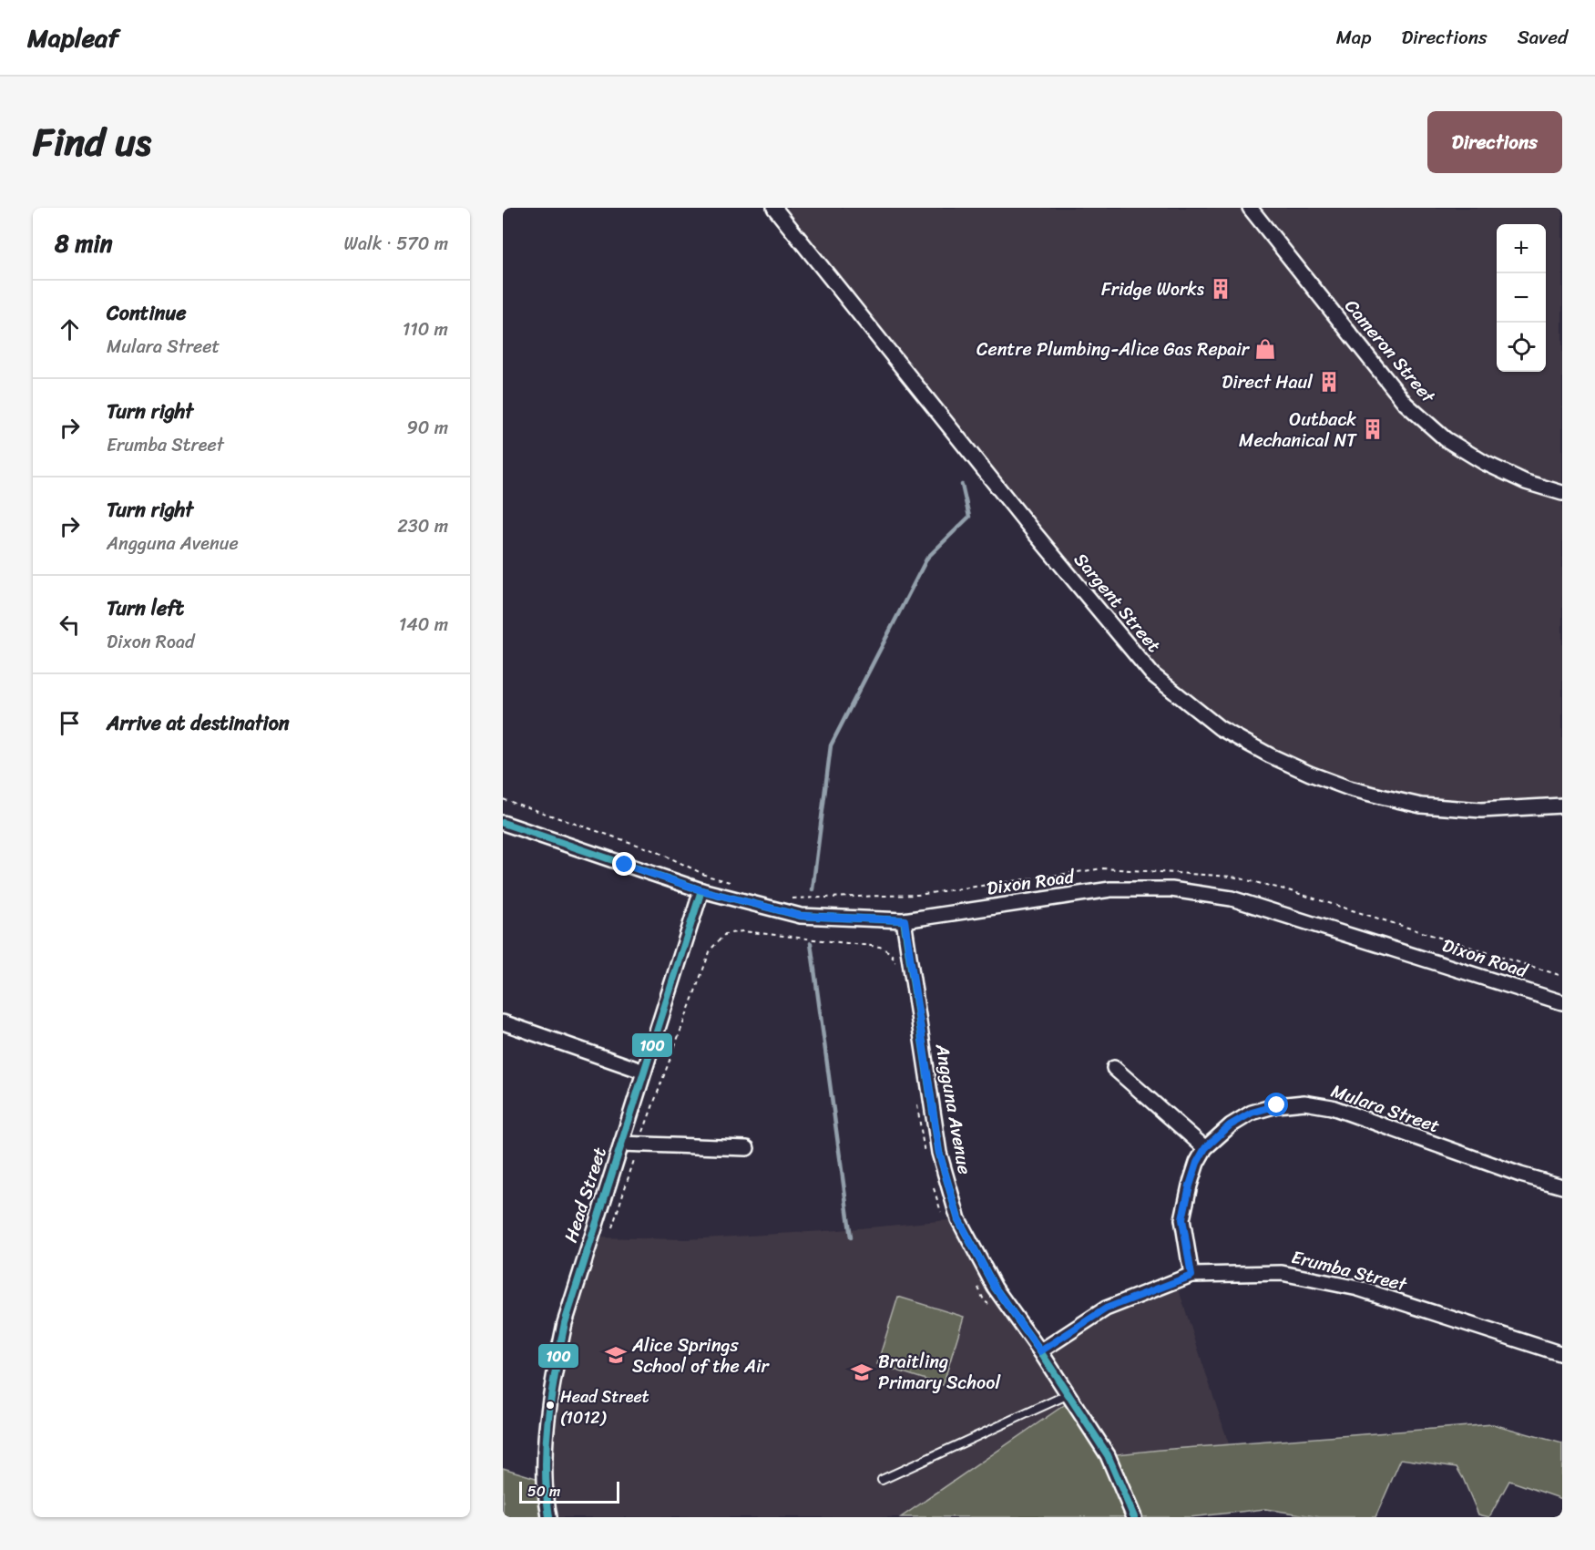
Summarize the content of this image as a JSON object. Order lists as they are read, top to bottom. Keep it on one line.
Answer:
{"streets":{"street":["Cameron Street","Sargent Street","Dixon Road","Mulara Street","Angguna Avenue","Head Street","Erumba Street"]},"crossings":[["Dixon Road","Angguna Avenue"],["Dixon Road","Head Street"],["Mulara Street","Erumba Street"],["Angguna Avenue","Erumba Street"]],"places":{"building":["Fridge Works","Direct Haul","Outback Mechanical NT"],"shop":["Centre Plumbing-Alice Gas Repair"],"school or university":["Alice Springs School of the Air","Braitling Primary School"],"other":["Head Street (1012)"]},"lines":["transit line 100"],"scale_bar":"50 m","page":{"header":"Mapleaf","nav":["Map","Directions","Saved"],"title":"Find us","buttons":"Directions","heading":["8 min","Walk · 570 m"],"map_buttons":["+","−"],"list":[["Continue","Mulara Street","110 m"],["Turn right","Erumba Street","90 m"],["Turn right","Angguna Avenue","230 m"],["Turn left","Dixon Road","140 m"],"Arrive at destination"],"scale":"50 m"}}
